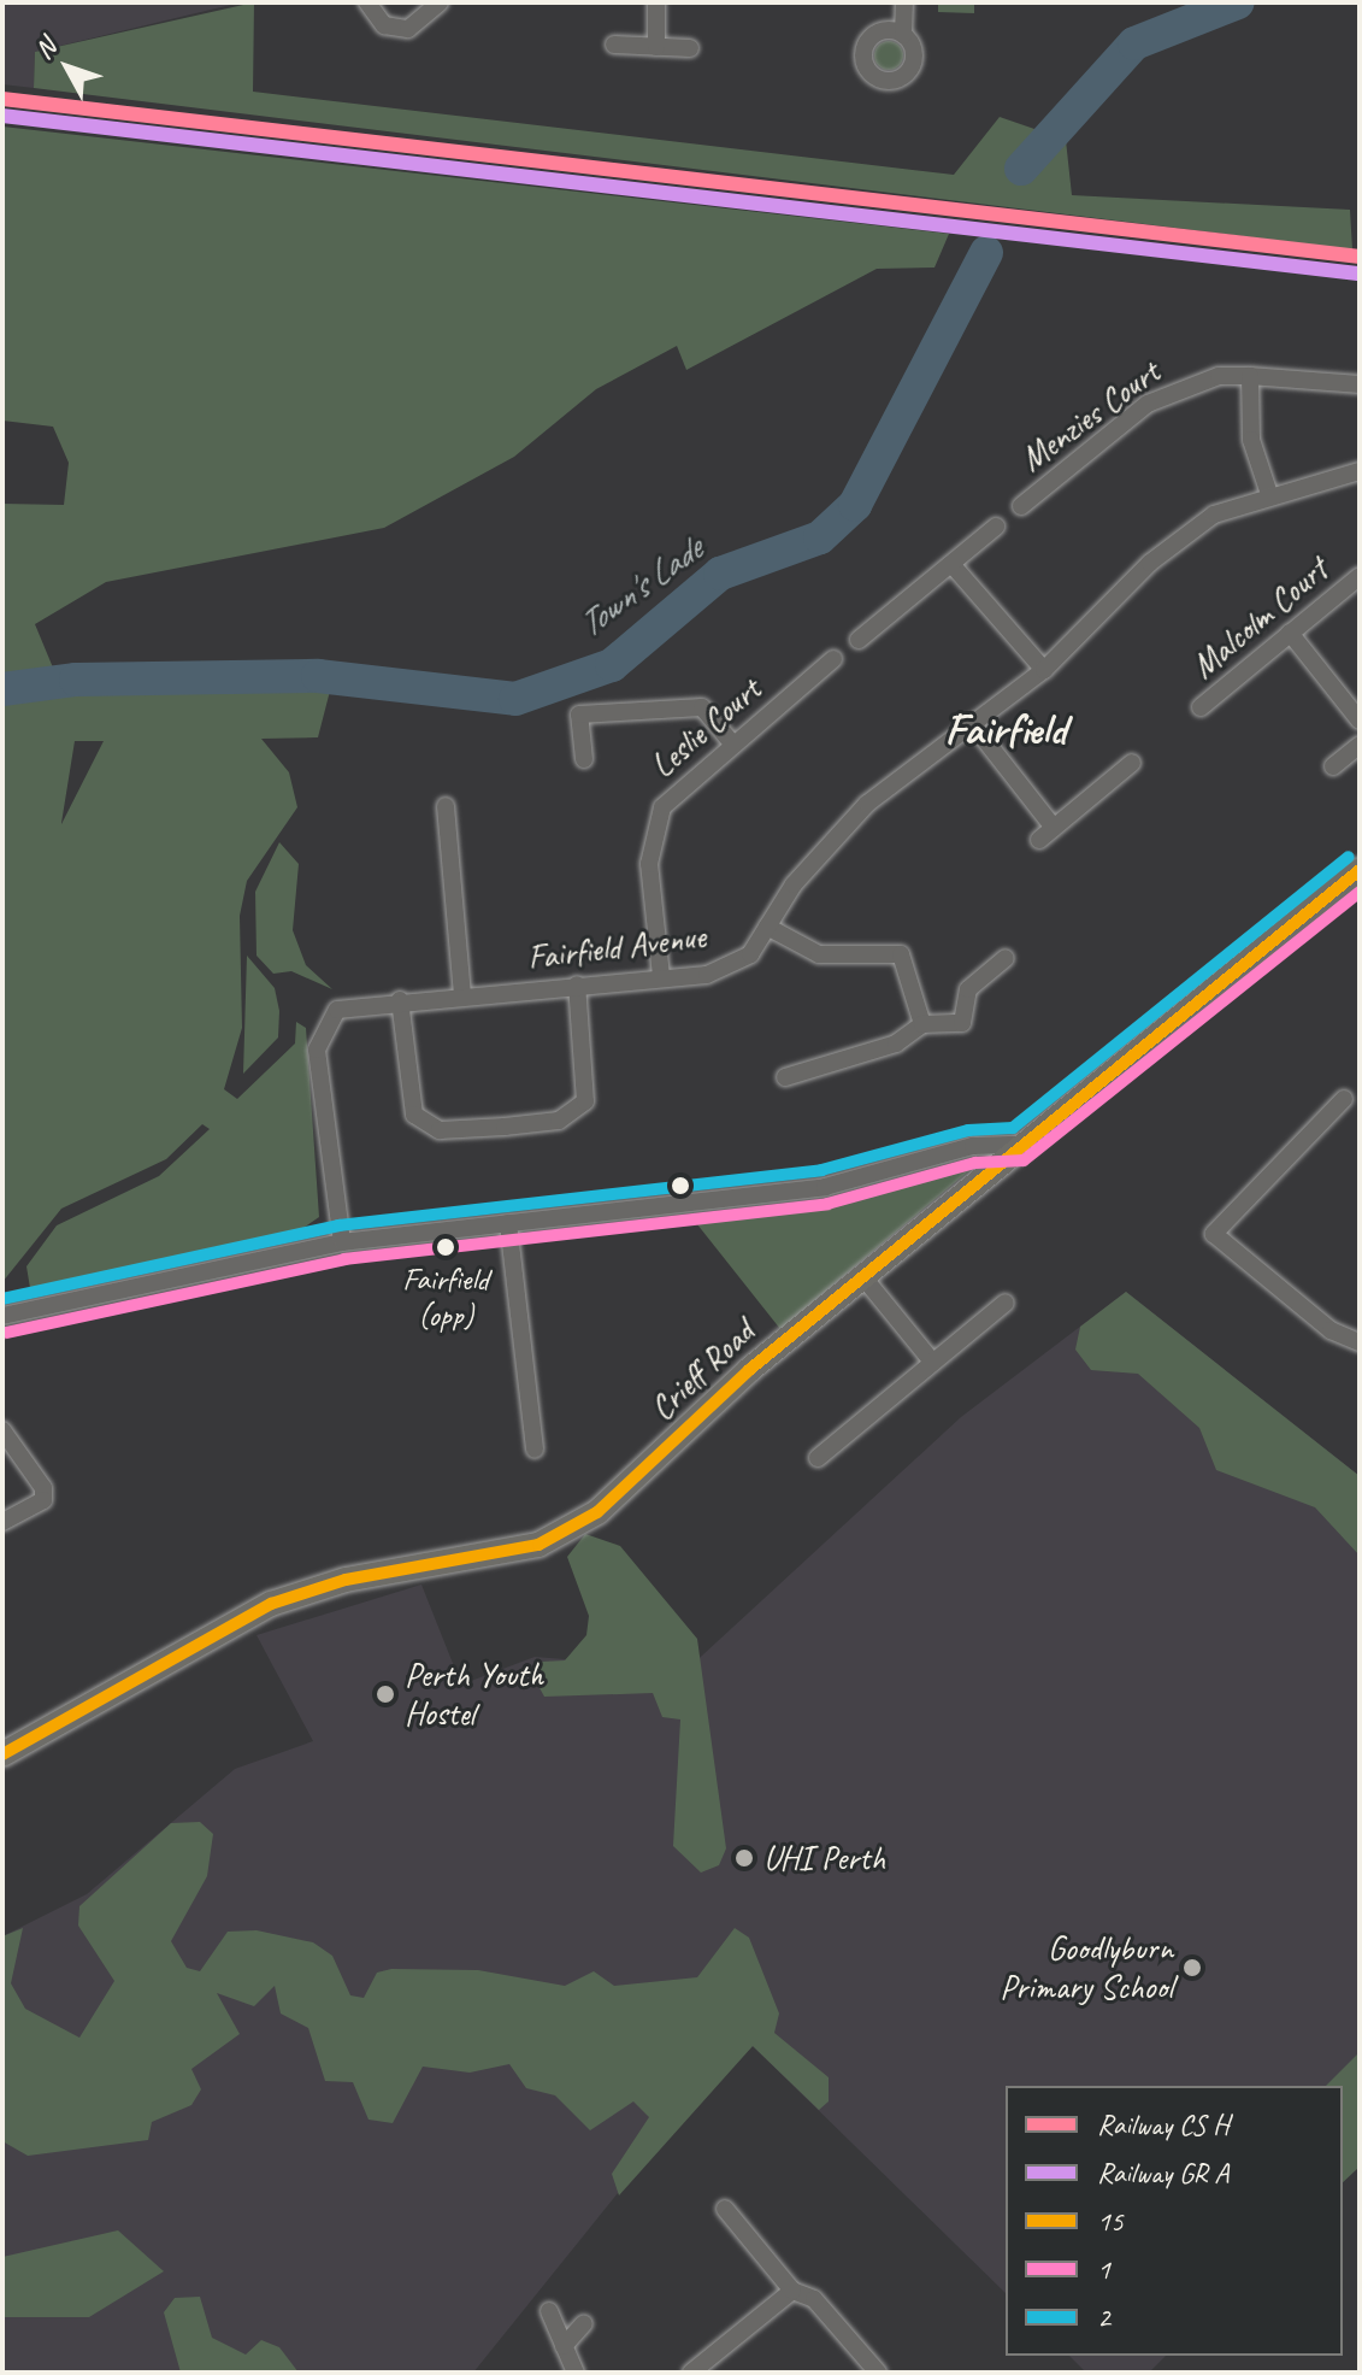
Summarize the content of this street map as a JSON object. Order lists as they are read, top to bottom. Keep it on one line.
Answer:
{"streets":{"main road":["Crieff Road"],"street":["Menzies Court","Malcolm Court","Leslie Court","Fairfield Avenue"]},"crossings":[["Leslie Court","Fairfield Avenue"]],"districts":["Fairfield"],"water":["Town's Lade"],"places":["Fairfield (opp)","Perth Youth Hostel","UHI Perth","Goodlyburn Primary School"],"lines":["transit line 2","transit line 15","transit line 1"],"legend":["Railway CS H","Railway GR A","15","1","2"],"north":"top left"}
